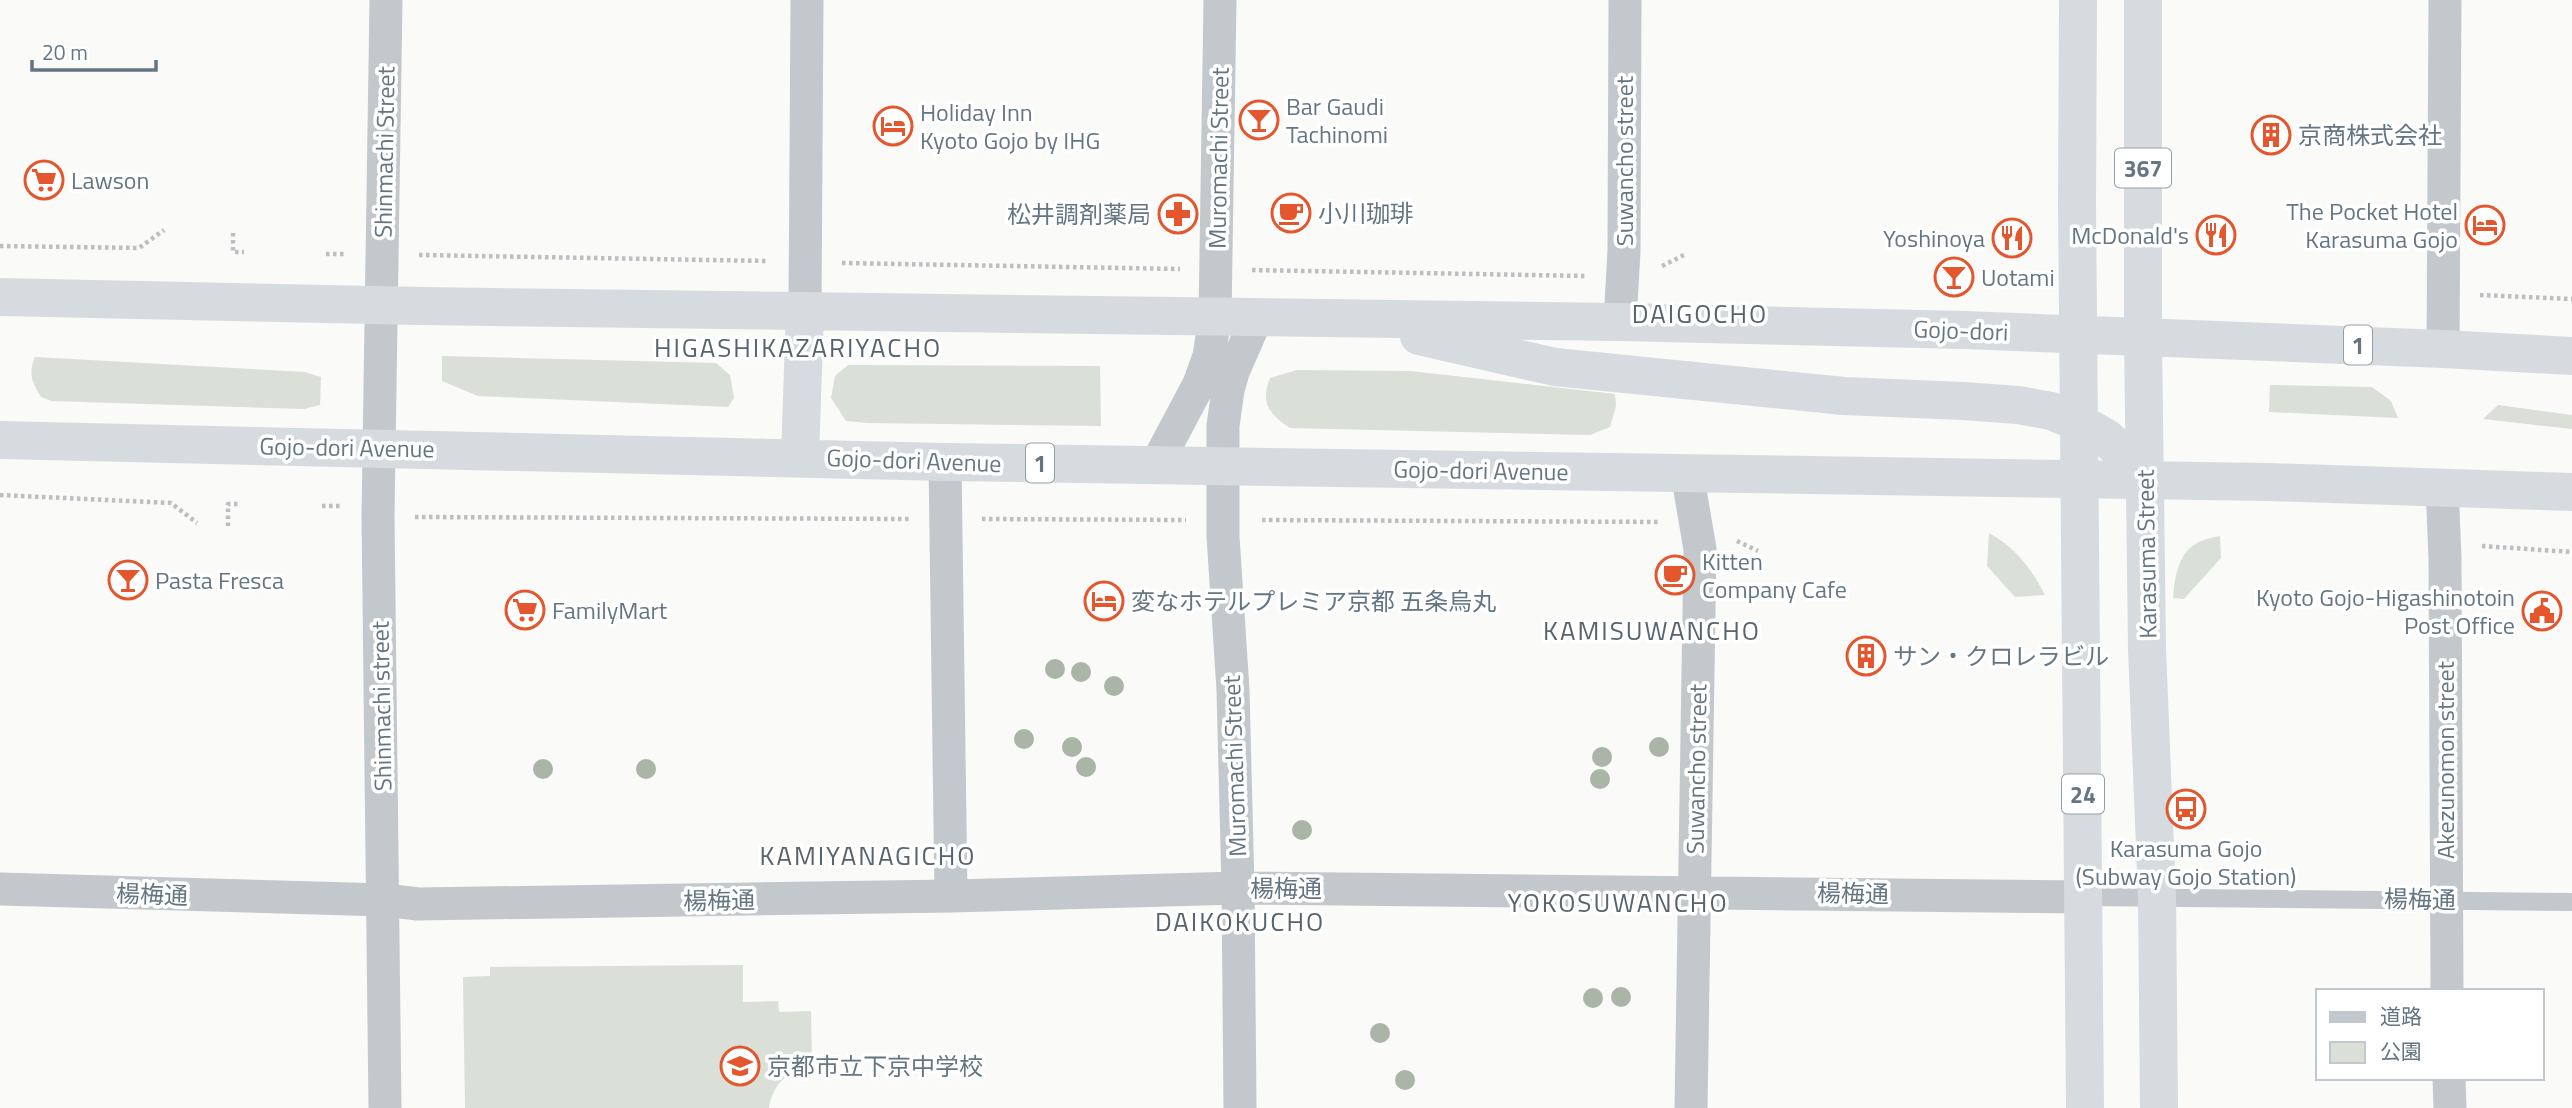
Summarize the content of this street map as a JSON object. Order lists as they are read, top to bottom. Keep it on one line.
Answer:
{"streets":{"highway":["367","Gojo-dori","1","Gojo-dori Avenue","Karasuma Street","24"],"street":["Shinmachi Street","Muromachi Street","Suwancho street","Shinmachi street","Akezunomon street","楊梅通"]},"crossings":[["Shinmachi Street","1"],["Shinmachi Street","Shinmachi street"],["Muromachi Street","1"],["Muromachi Street","Gojo-dori Avenue"],["Muromachi Street","楊梅通"],["Suwancho street","Gojo-dori"],["Suwancho street","Gojo-dori Avenue"],["Suwancho street","楊梅通"],["Gojo-dori","1"],["Gojo-dori","Karasuma Street"],["Gojo-dori","24"],["1","Gojo-dori Avenue"],["1","Karasuma Street"],["1","Shinmachi street"],["1","Akezunomon street"],["1","24"],["Gojo-dori Avenue","Shinmachi street"],["Gojo-dori Avenue","24"],["Karasuma Street","楊梅通"],["Shinmachi street","楊梅通"],["Akezunomon street","楊梅通"],["24","楊梅通"]],"districts":["DAIGOCHO","HIGASHIKAZARIYACHO","KAMISUWANCHO","KAMIYANAGICHO","YOKOSUWANCHO","DAIKOKUCHO"],"places":{"bar":["Bar Gaudi Tachinomi","Uotami","Pasta Fresca"],"hotel":["Holiday Inn Kyoto Gojo by IHG","The Pocket Hotel Karasuma Gojo","変なホテルプレミア京都 五条烏丸"],"building":["京商株式会社","サン・クロレラビル"],"supermarket":["Lawson","FamilyMart"],"cafe":["小川珈琲","Kitten Company Cafe"],"pharmacy":["松井調剤薬局"],"restaurant":["McDonald's","Yoshinoya"],"public building":["Kyoto Gojo-Higashinotoin Post Office"],"bus stop":["Karasuma Gojo (Subway Gojo Station)"],"school or university":["京都市立下京中学校"]},"legend":["道路","公園"],"scale_bar":"20 m"}
